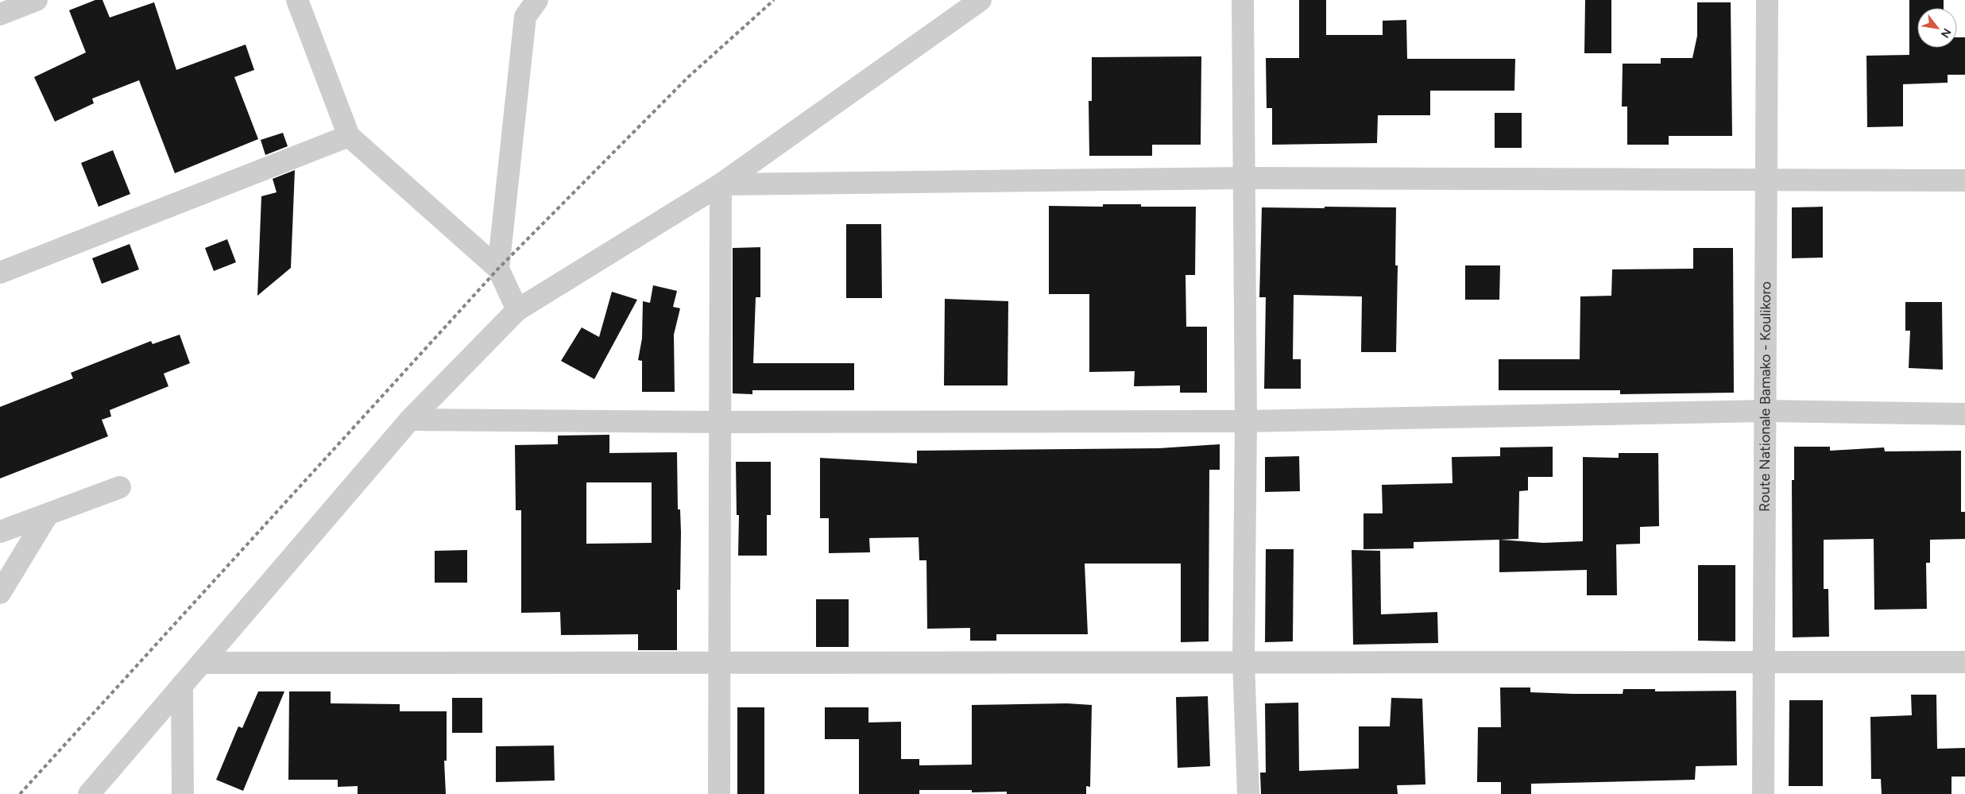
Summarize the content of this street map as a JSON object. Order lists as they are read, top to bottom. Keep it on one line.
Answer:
{"streets":{"street":["Route Nationale Bamako - Koulikoro"]},"north":"bottom right"}
